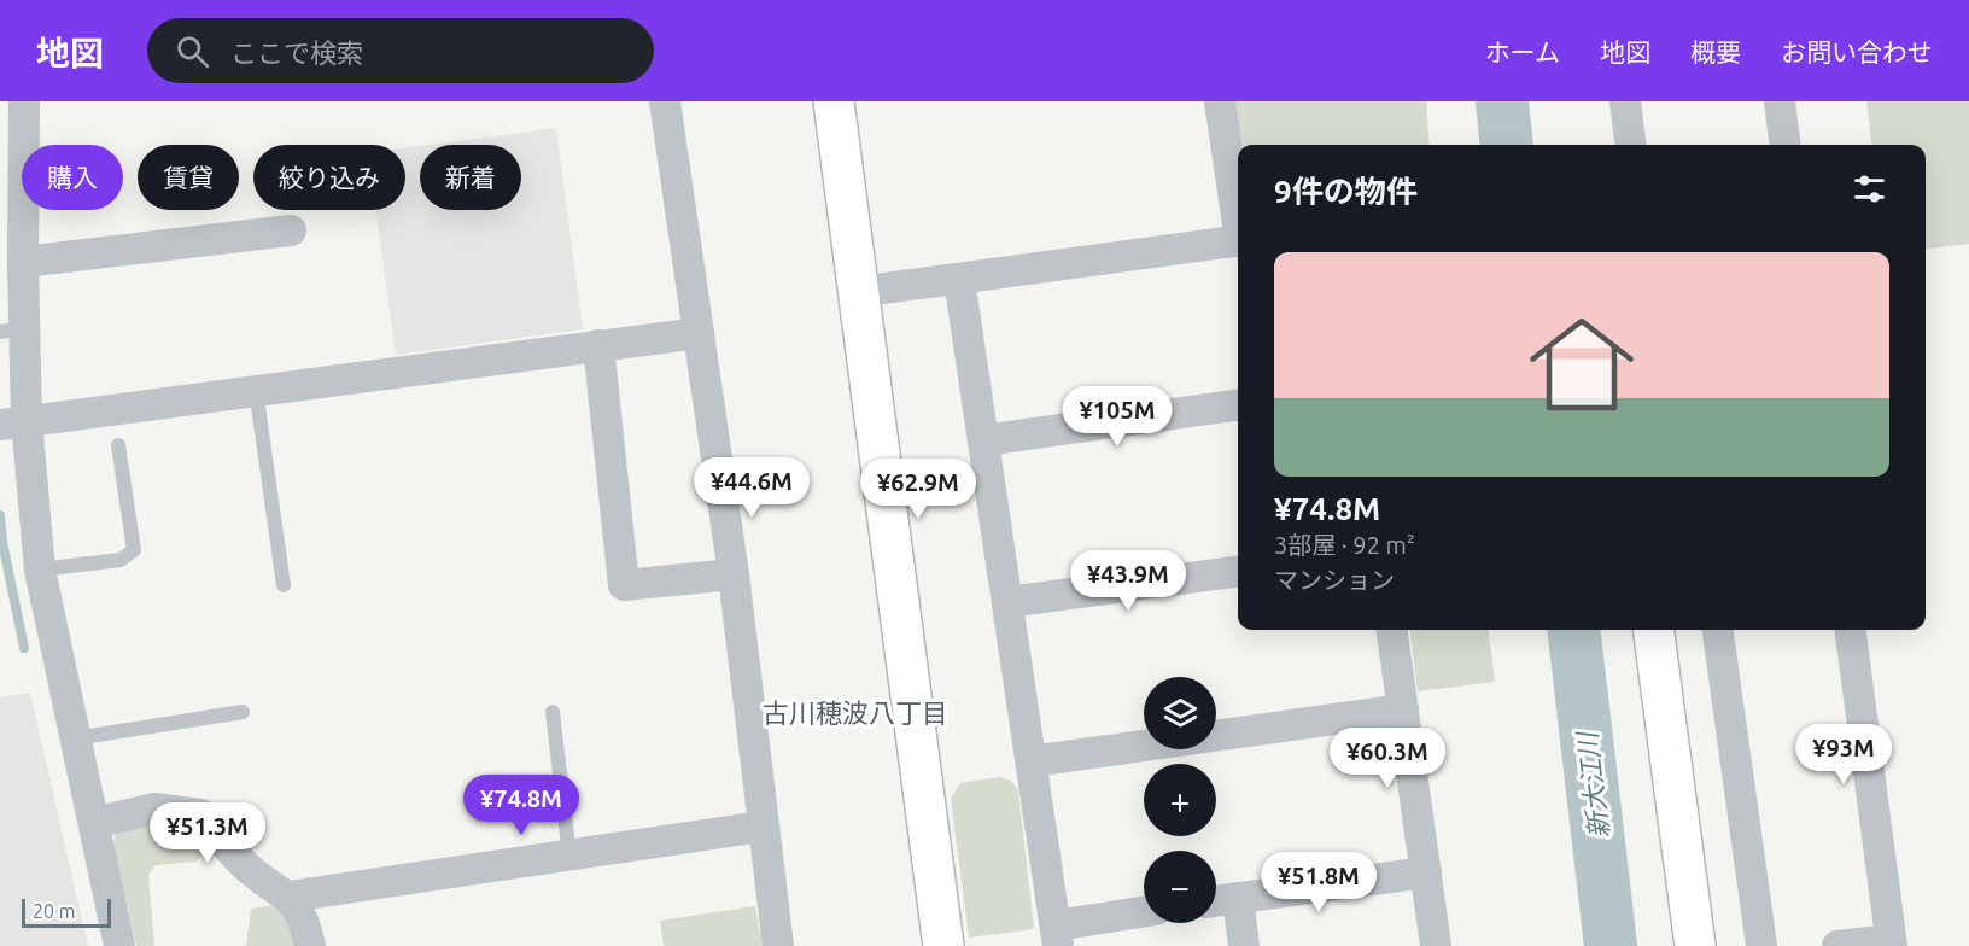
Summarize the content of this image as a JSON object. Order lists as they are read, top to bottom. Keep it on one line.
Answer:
{"districts":["古川穂波八丁目"],"water":["新大江川"],"scale_bar":"20 m","page":{"header":"地図","search":"ここで検索","nav":["ホーム","地図","概要","お問い合わせ"],"chip":["購入","賃貸","絞り込み","新着"],"heading":"9件の物件","list":[{"name":"¥74.8M","note":"3部屋 · 92 m² · マンション"}],"price":["¥105M","¥44.6M","¥62.9M","¥43.9M","¥93M","¥60.3M","¥74.8M","¥51.3M","¥51.8M"],"map_buttons":["+","−"],"scale":"20 m"}}
